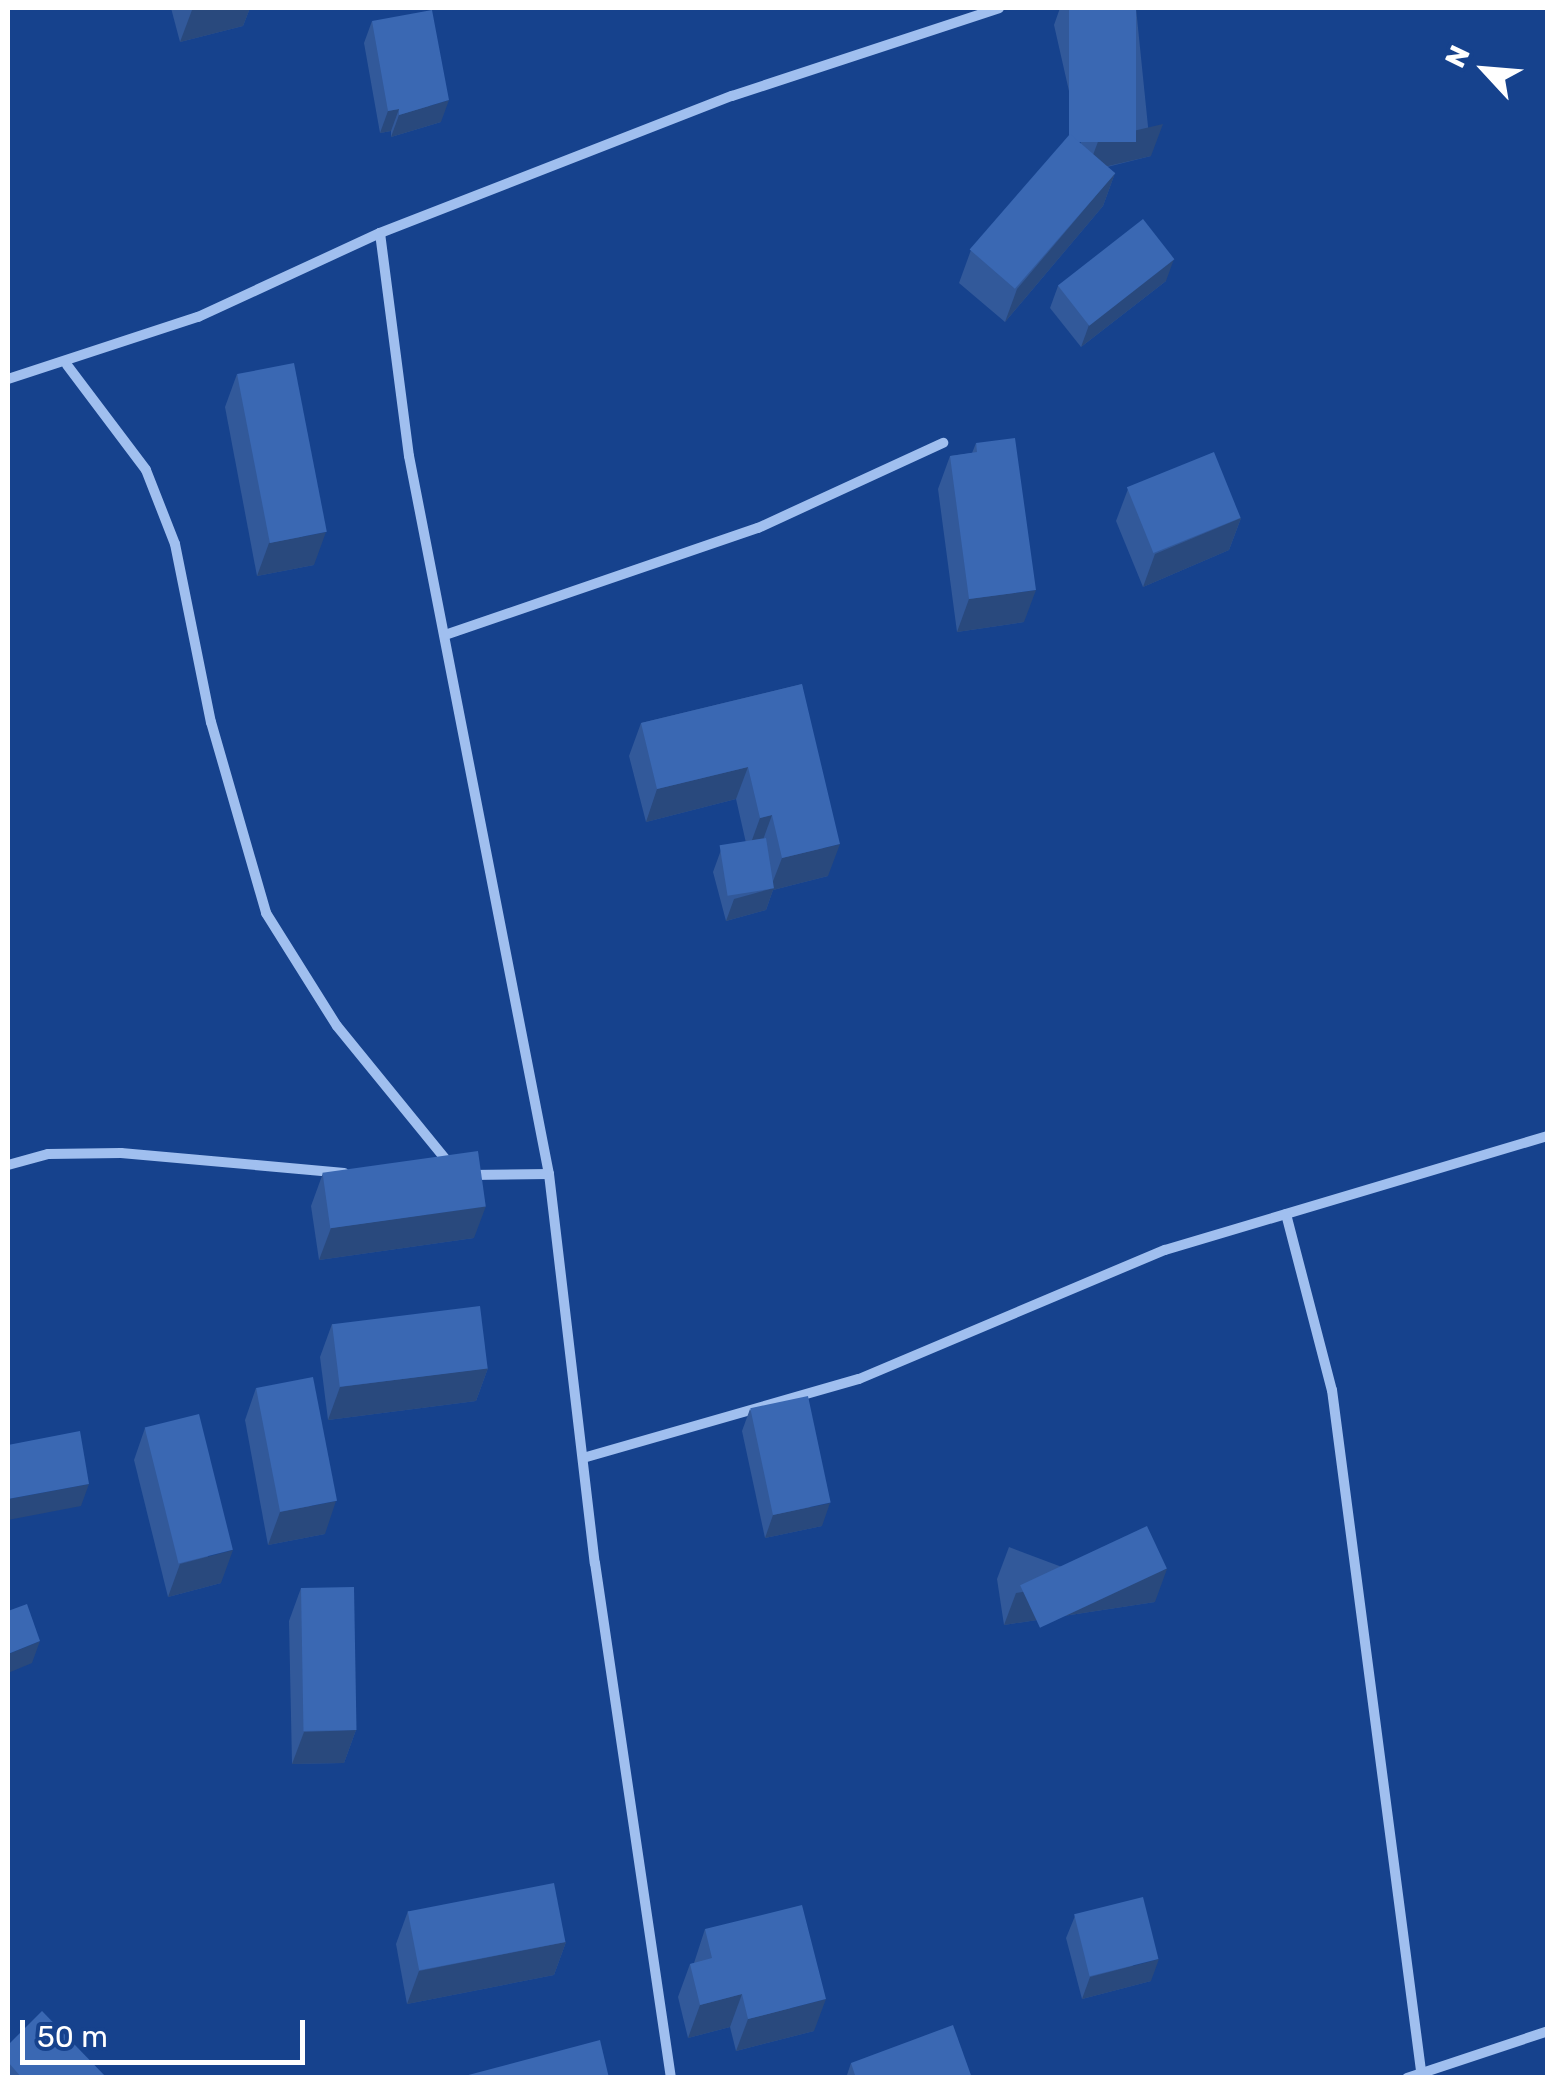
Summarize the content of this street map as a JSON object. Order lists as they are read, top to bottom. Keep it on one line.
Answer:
{"scale_bar":"50 m","north":"top left"}
